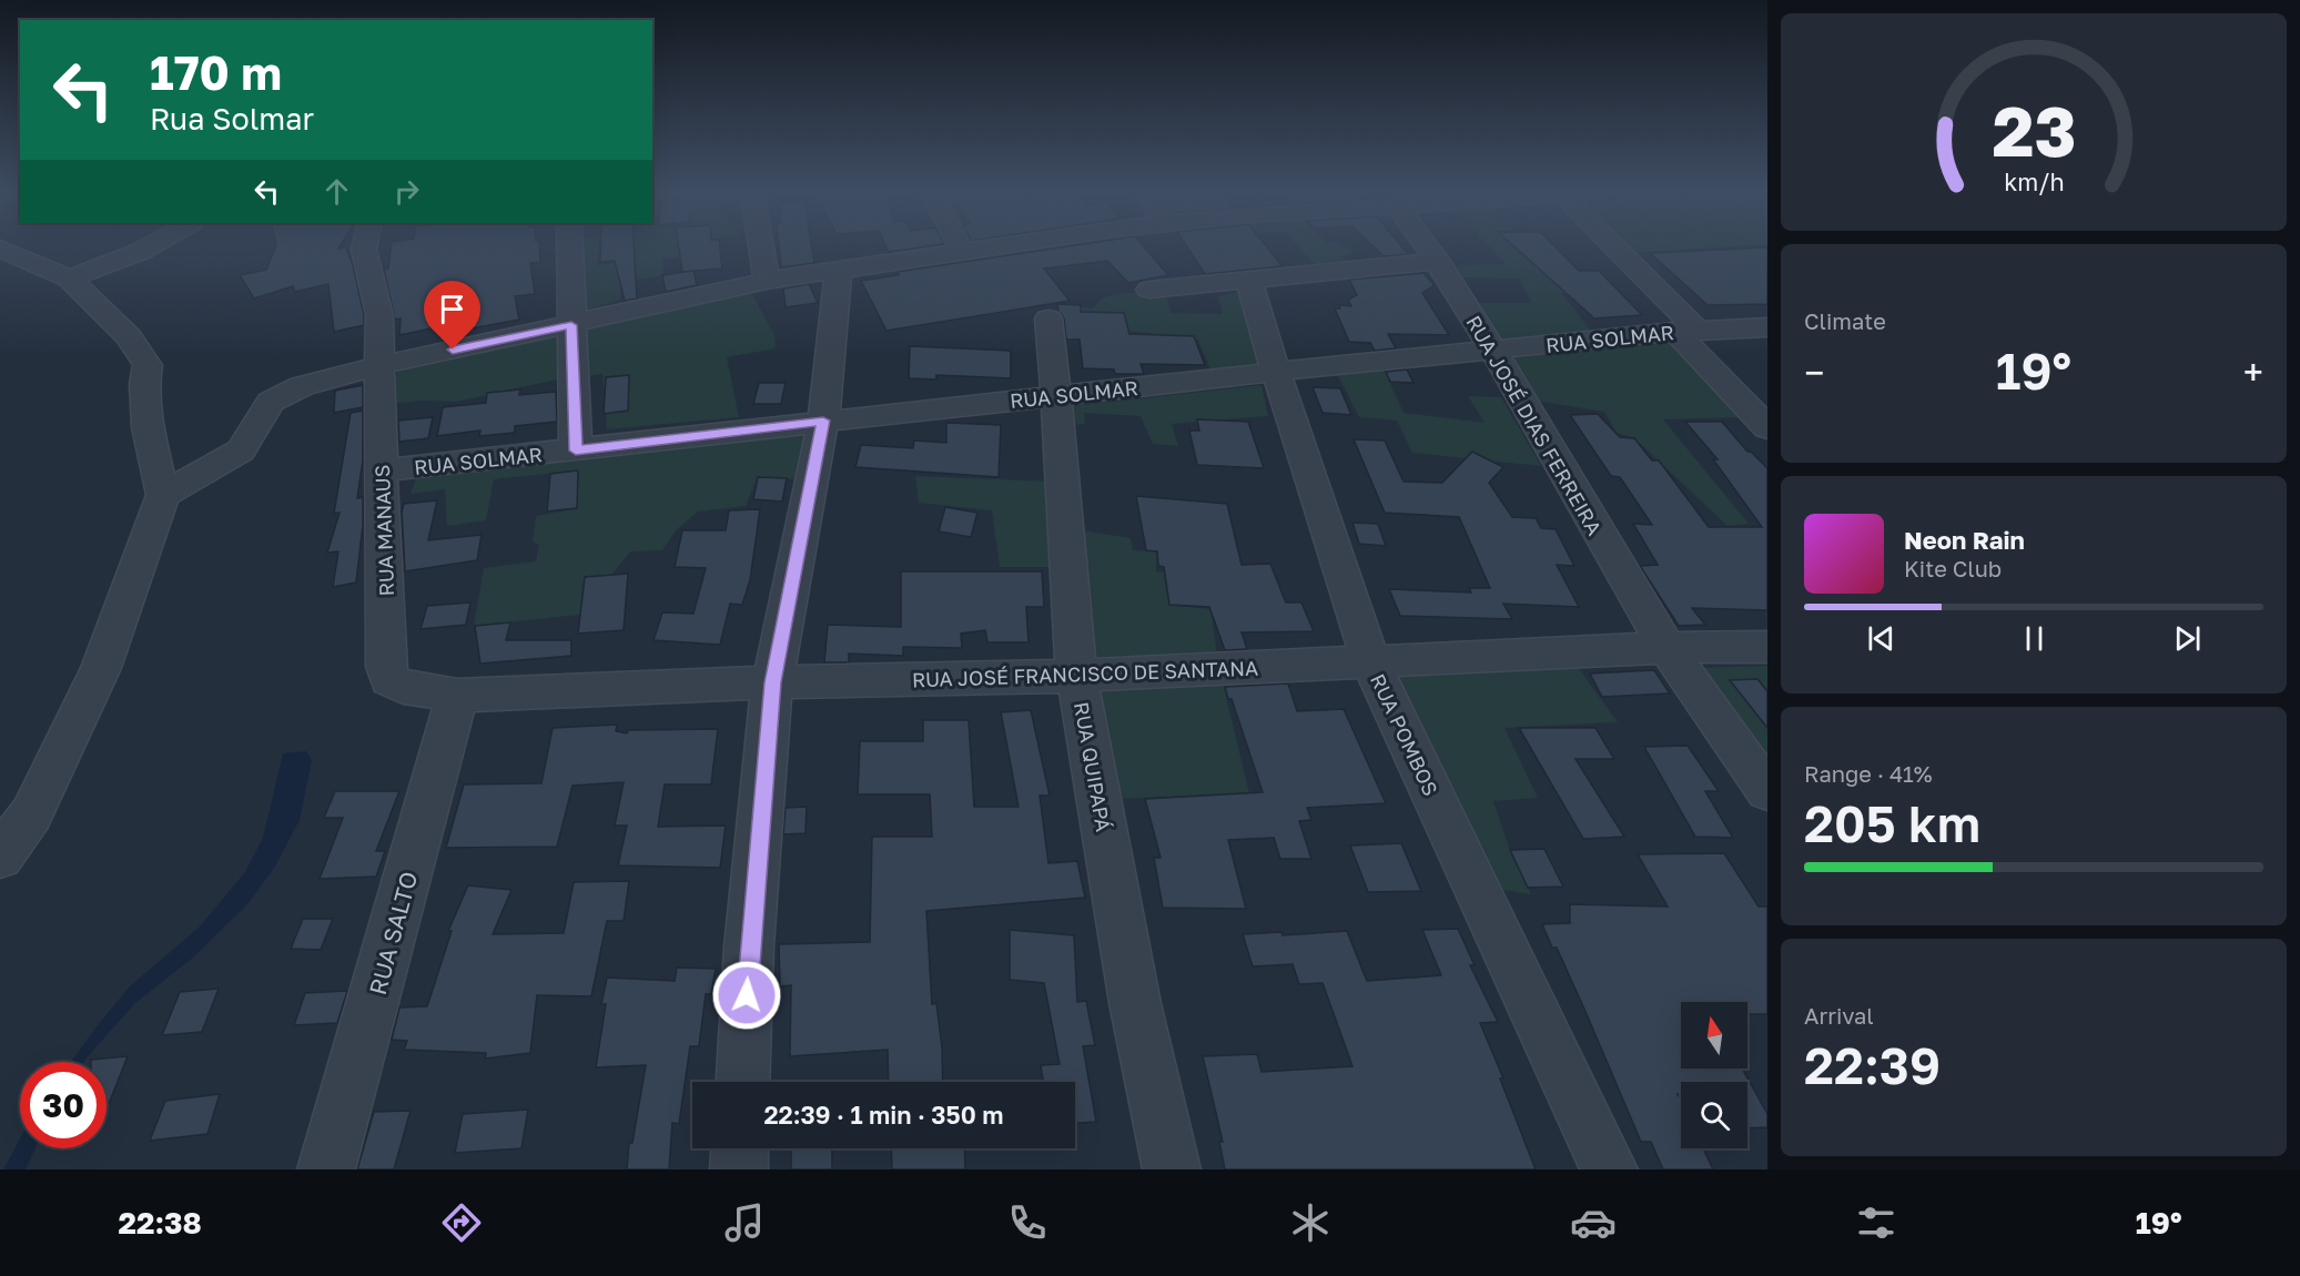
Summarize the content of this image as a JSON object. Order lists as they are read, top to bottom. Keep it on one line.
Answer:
{"streets":{"street":["RUA SOLMAR","RUA JOSÉ DIAS FERREIRA","RUA MANAUS","RUA JOSÉ FRANCISCO DE SANTANA","RUA POMBOS","RUA QUIPAPÁ","RUA SALTO"]},"crossings":[["RUA SOLMAR","RUA JOSÉ DIAS FERREIRA"],["RUA SOLMAR","RUA MANAUS"],["RUA SOLMAR","RUA POMBOS"],["RUA SOLMAR","RUA QUIPAPÁ"],["RUA JOSÉ DIAS FERREIRA","RUA JOSÉ FRANCISCO DE SANTANA"],["RUA MANAUS","RUA JOSÉ FRANCISCO DE SANTANA"],["RUA JOSÉ FRANCISCO DE SANTANA","RUA POMBOS"],["RUA JOSÉ FRANCISCO DE SANTANA","RUA QUIPAPÁ"],["RUA JOSÉ FRANCISCO DE SANTANA","RUA SALTO"]],"north":"top","page":{"turn":["170 m","Rua Solmar"],"tile":["Climate",["Range · 41%","205 km"],["Arrival","22:39"]],"heat":["−","19°","+"],"song":["Neon Rain","Kite Club"],"limit":"30","trip":"22:39 · 1 min · 350 m","tabs":["22:38","19°"],"gauge":["23","km/h"]}}
